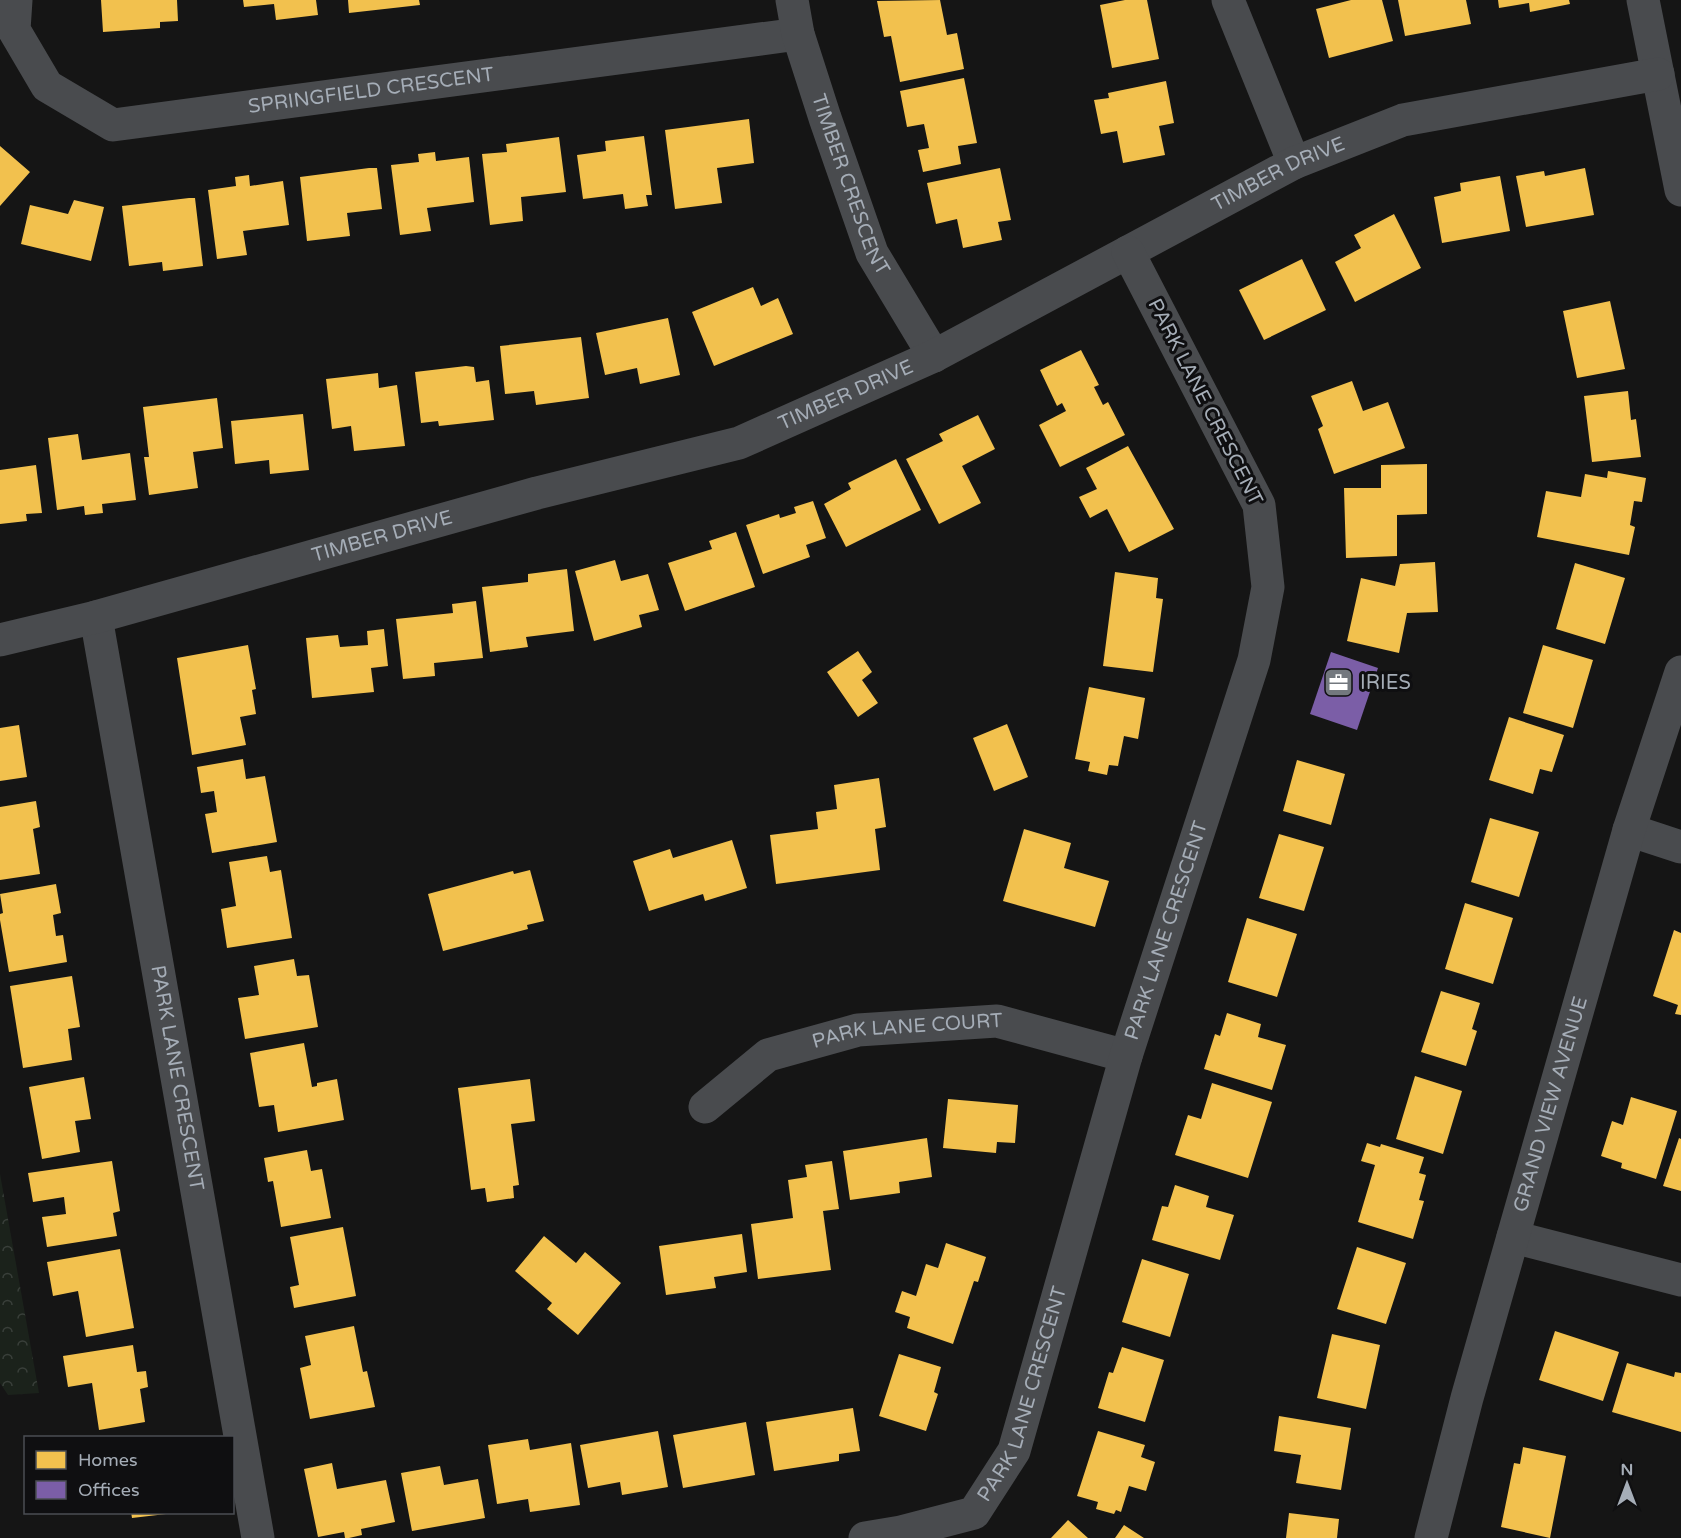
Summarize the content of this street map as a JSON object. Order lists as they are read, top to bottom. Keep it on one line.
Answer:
{"streets":{"street":["SPRINGFIELD CRESCENT","TIMBER DRIVE","TIMBER CRESCENT","PARK LANE CRESCENT","PARK LANE COURT","GRAND VIEW AVENUE"]},"crossings":[["SPRINGFIELD CRESCENT","TIMBER CRESCENT"],["TIMBER DRIVE","TIMBER CRESCENT"],["TIMBER DRIVE","PARK LANE CRESCENT"],["PARK LANE CRESCENT","PARK LANE COURT"]],"places":{"office":["IRIES"]},"legend":["Homes","Offices"],"north":"top"}
